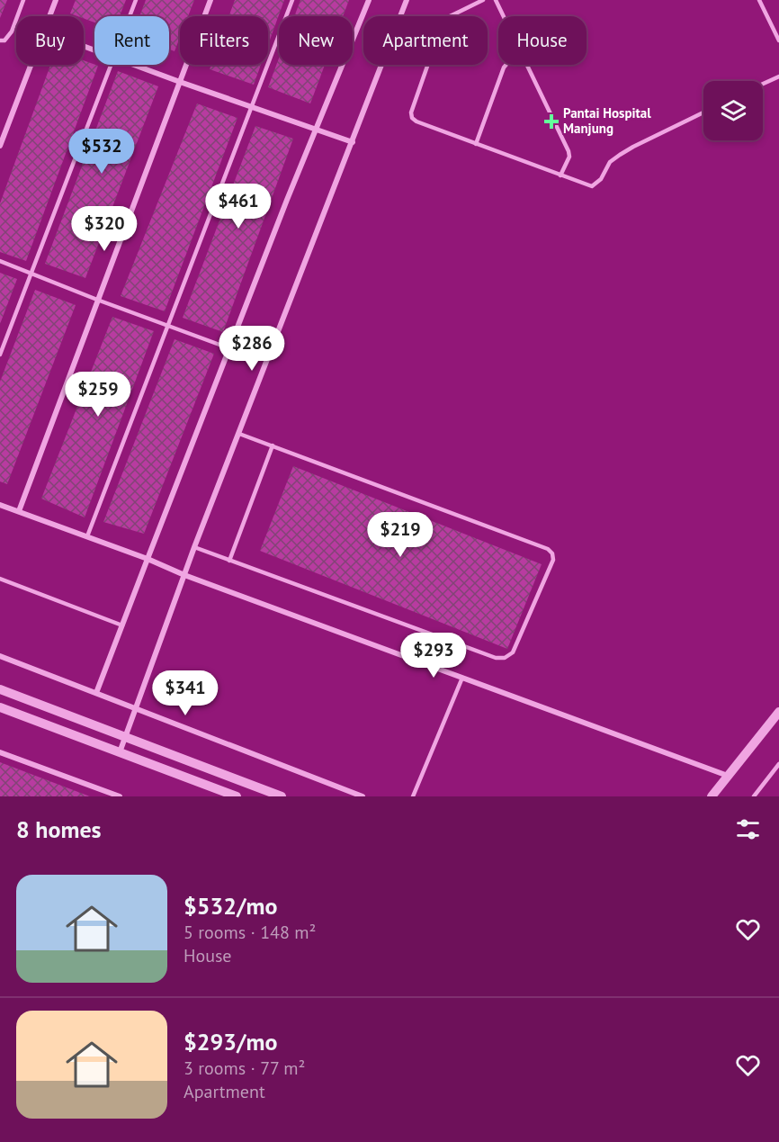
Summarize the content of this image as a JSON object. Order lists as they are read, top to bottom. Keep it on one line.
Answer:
{"places":{"health":["Pantai Hospital Manjung"]},"page":{"chip":["Buy","Rent","Filters","New","Apartment","House"],"price":["$532","$461","$320","$286","$259","$219","$293","$341"],"heading":"8 homes","list":[{"name":"$532/mo","note":"5 rooms · 148 m² · House"},{"name":"$293/mo","note":"3 rooms · 77 m² · Apartment"}]}}
